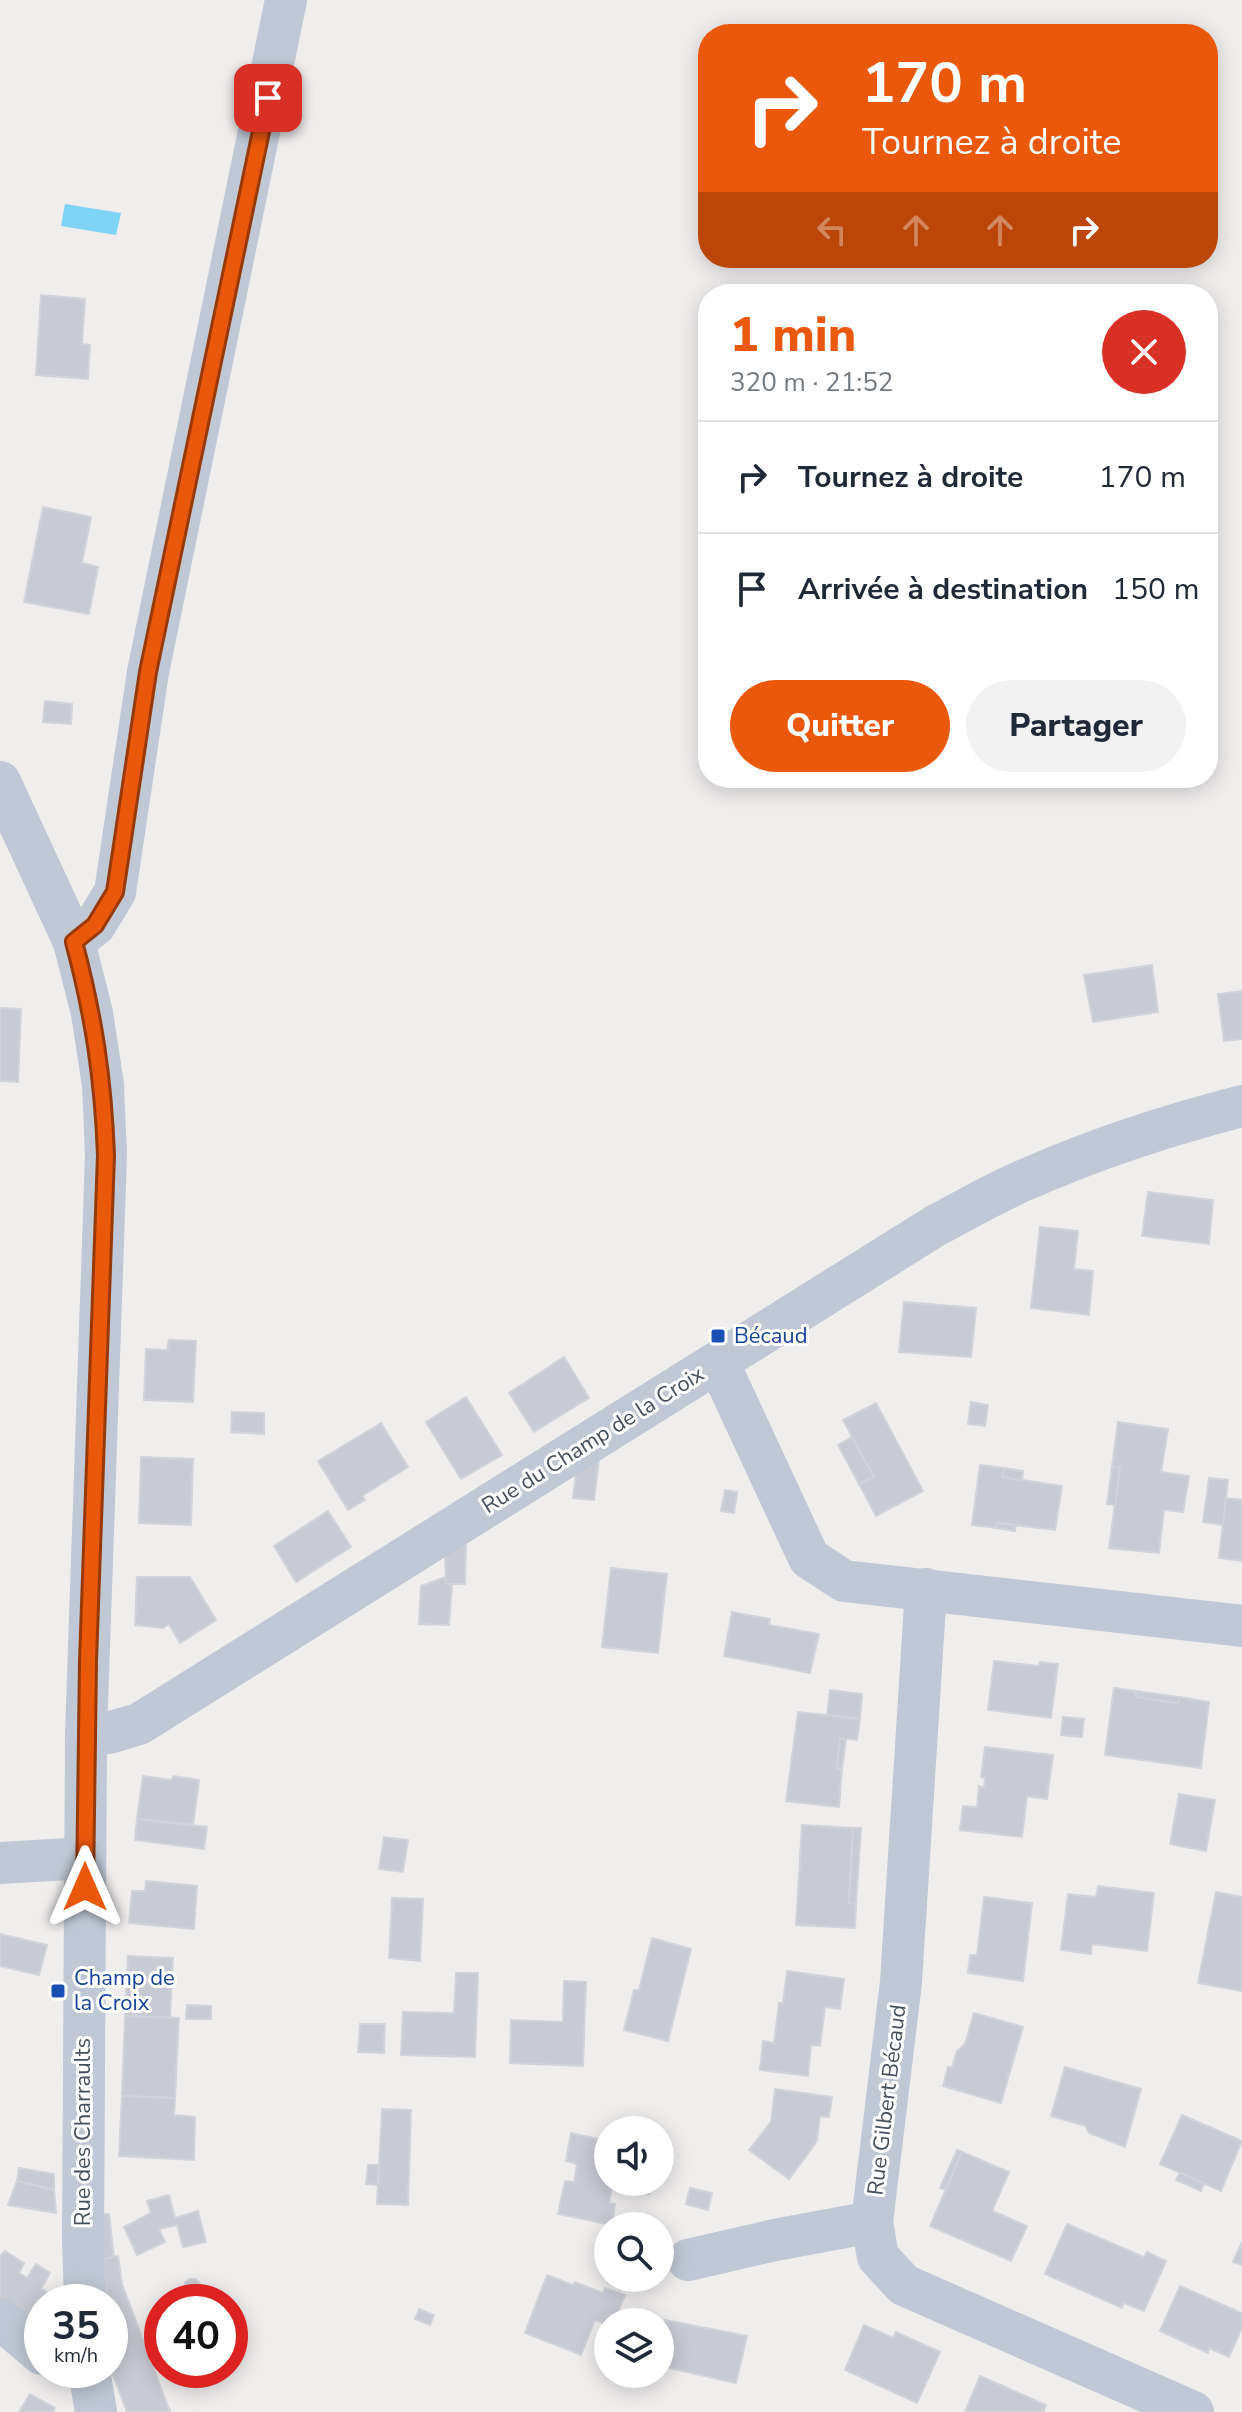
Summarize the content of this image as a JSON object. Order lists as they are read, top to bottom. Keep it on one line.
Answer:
{"streets":{"street":["Rue du Champ de la Croix","Rue Gilbert Bécaud","Rue des Charraults"]},"crossings":[["Rue du Champ de la Croix","Rue des Charraults"]],"places":{"transit":["Bécaud","Champ de la Croix"]},"page":{"turn":["170 m","Tournez à droite"],"heading":["1 min","320 m · 21:52"],"list":[{"name":"Tournez à droite","value":"170 m"},{"name":"Arrivée à destination","value":"150 m"}],"buttons":["Quitter","Partager"],"speed":"35 km/h","limit":"40"}}
